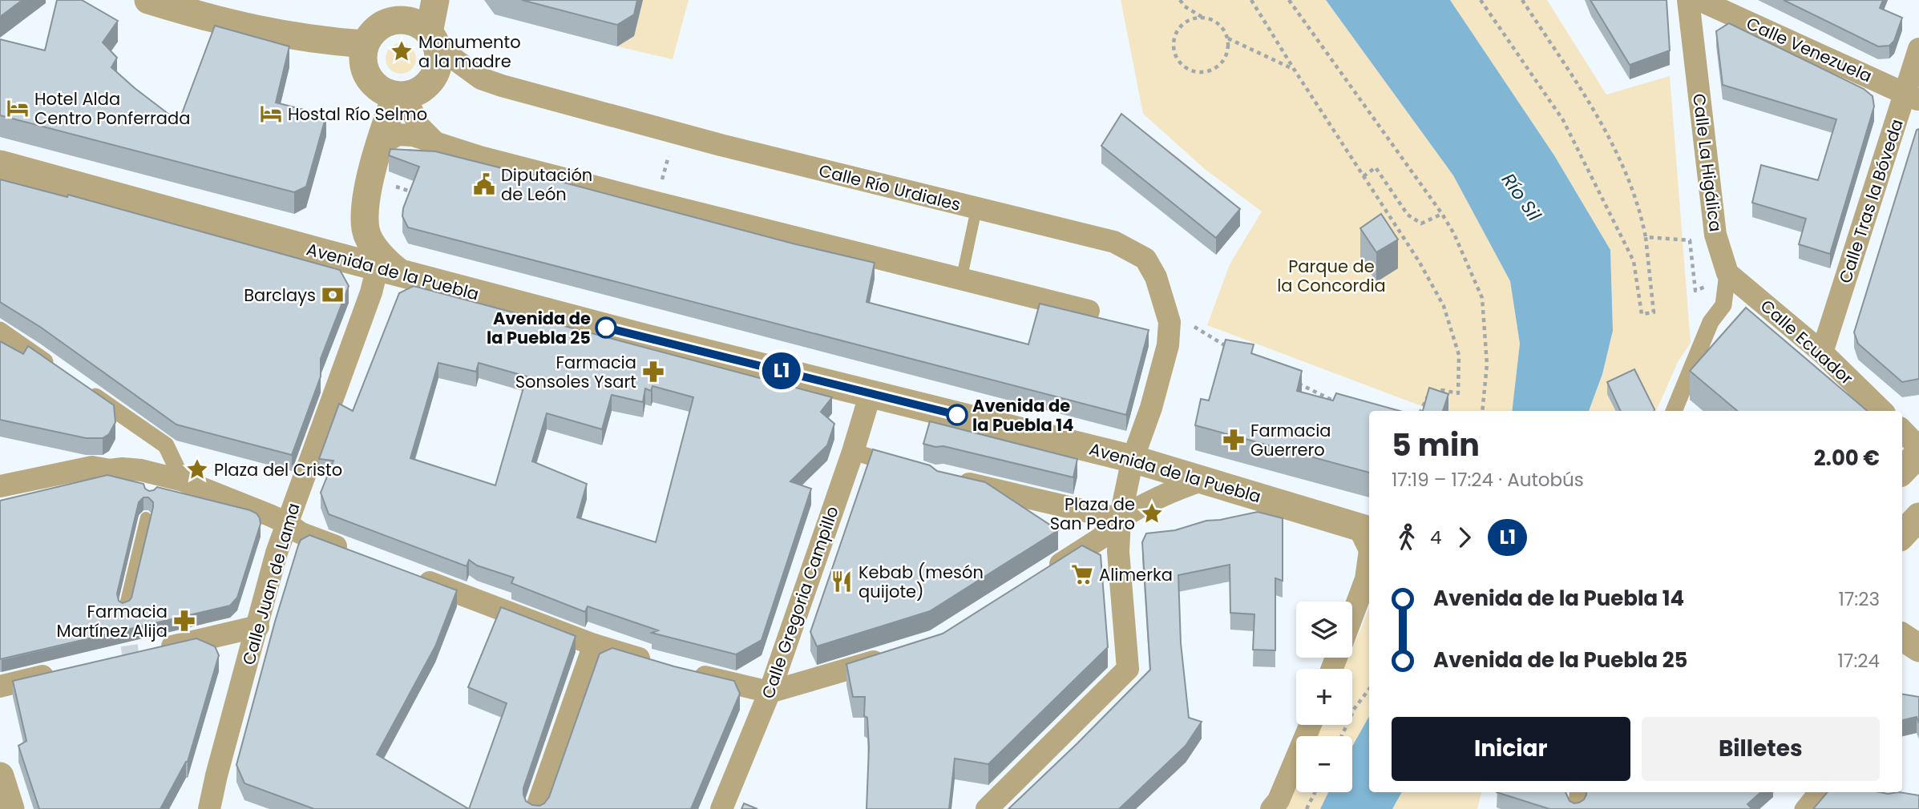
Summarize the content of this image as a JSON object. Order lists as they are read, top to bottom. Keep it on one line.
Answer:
{"streets":{"street":["Calle Venezuela","Calle La Higálica","Calle Río Urdiales","Calle Tras la Bóveda","Avenida de la Puebla","Calle Ecuador","Calle Juan de Lama","Calle Gregoria Campillo"]},"crossings":[["Calle Venezuela","Calle Tras la Bóveda"],["Calle La Higálica","Calle Ecuador"],["Calle Río Urdiales","Avenida de la Puebla"],["Calle Tras la Bóveda","Calle Ecuador"],["Avenida de la Puebla","Calle Juan de Lama"],["Avenida de la Puebla","Calle Gregoria Campillo"]],"water":["Río Sil"],"parks":["Parque de la Concordia"],"places":{"place":["Monumento a la madre","Plaza del Cristo","Plaza de San Pedro"],"hotel":["Hotel Alda Centro Ponferrada","Hostal Río Selmo"],"public building":["Diputación de León"],"bank":["Barclays"],"other":["Avenida de la Puebla 25","Avenida de la Puebla 14"],"pharmacy":["Farmacia Sonsoles Ysart","Farmacia Guerrero","Farmacia Martínez Alija"],"supermarket":["Alimerka"],"restaurant":["Kebab (mesón quijote)"]},"lines":["bus line L1"],"page":{"on_map":"L1","heading":["5 min","17:19 – 17:24 · Autobús","2.00 €"],"legs":["4","L1"],"list":[{"name":"Avenida de la Puebla 14","value":"17:23"},{"name":"Avenida de la Puebla 25","value":"17:24"}],"map_buttons":["+","−"],"buttons":["Iniciar","Billetes"]}}
